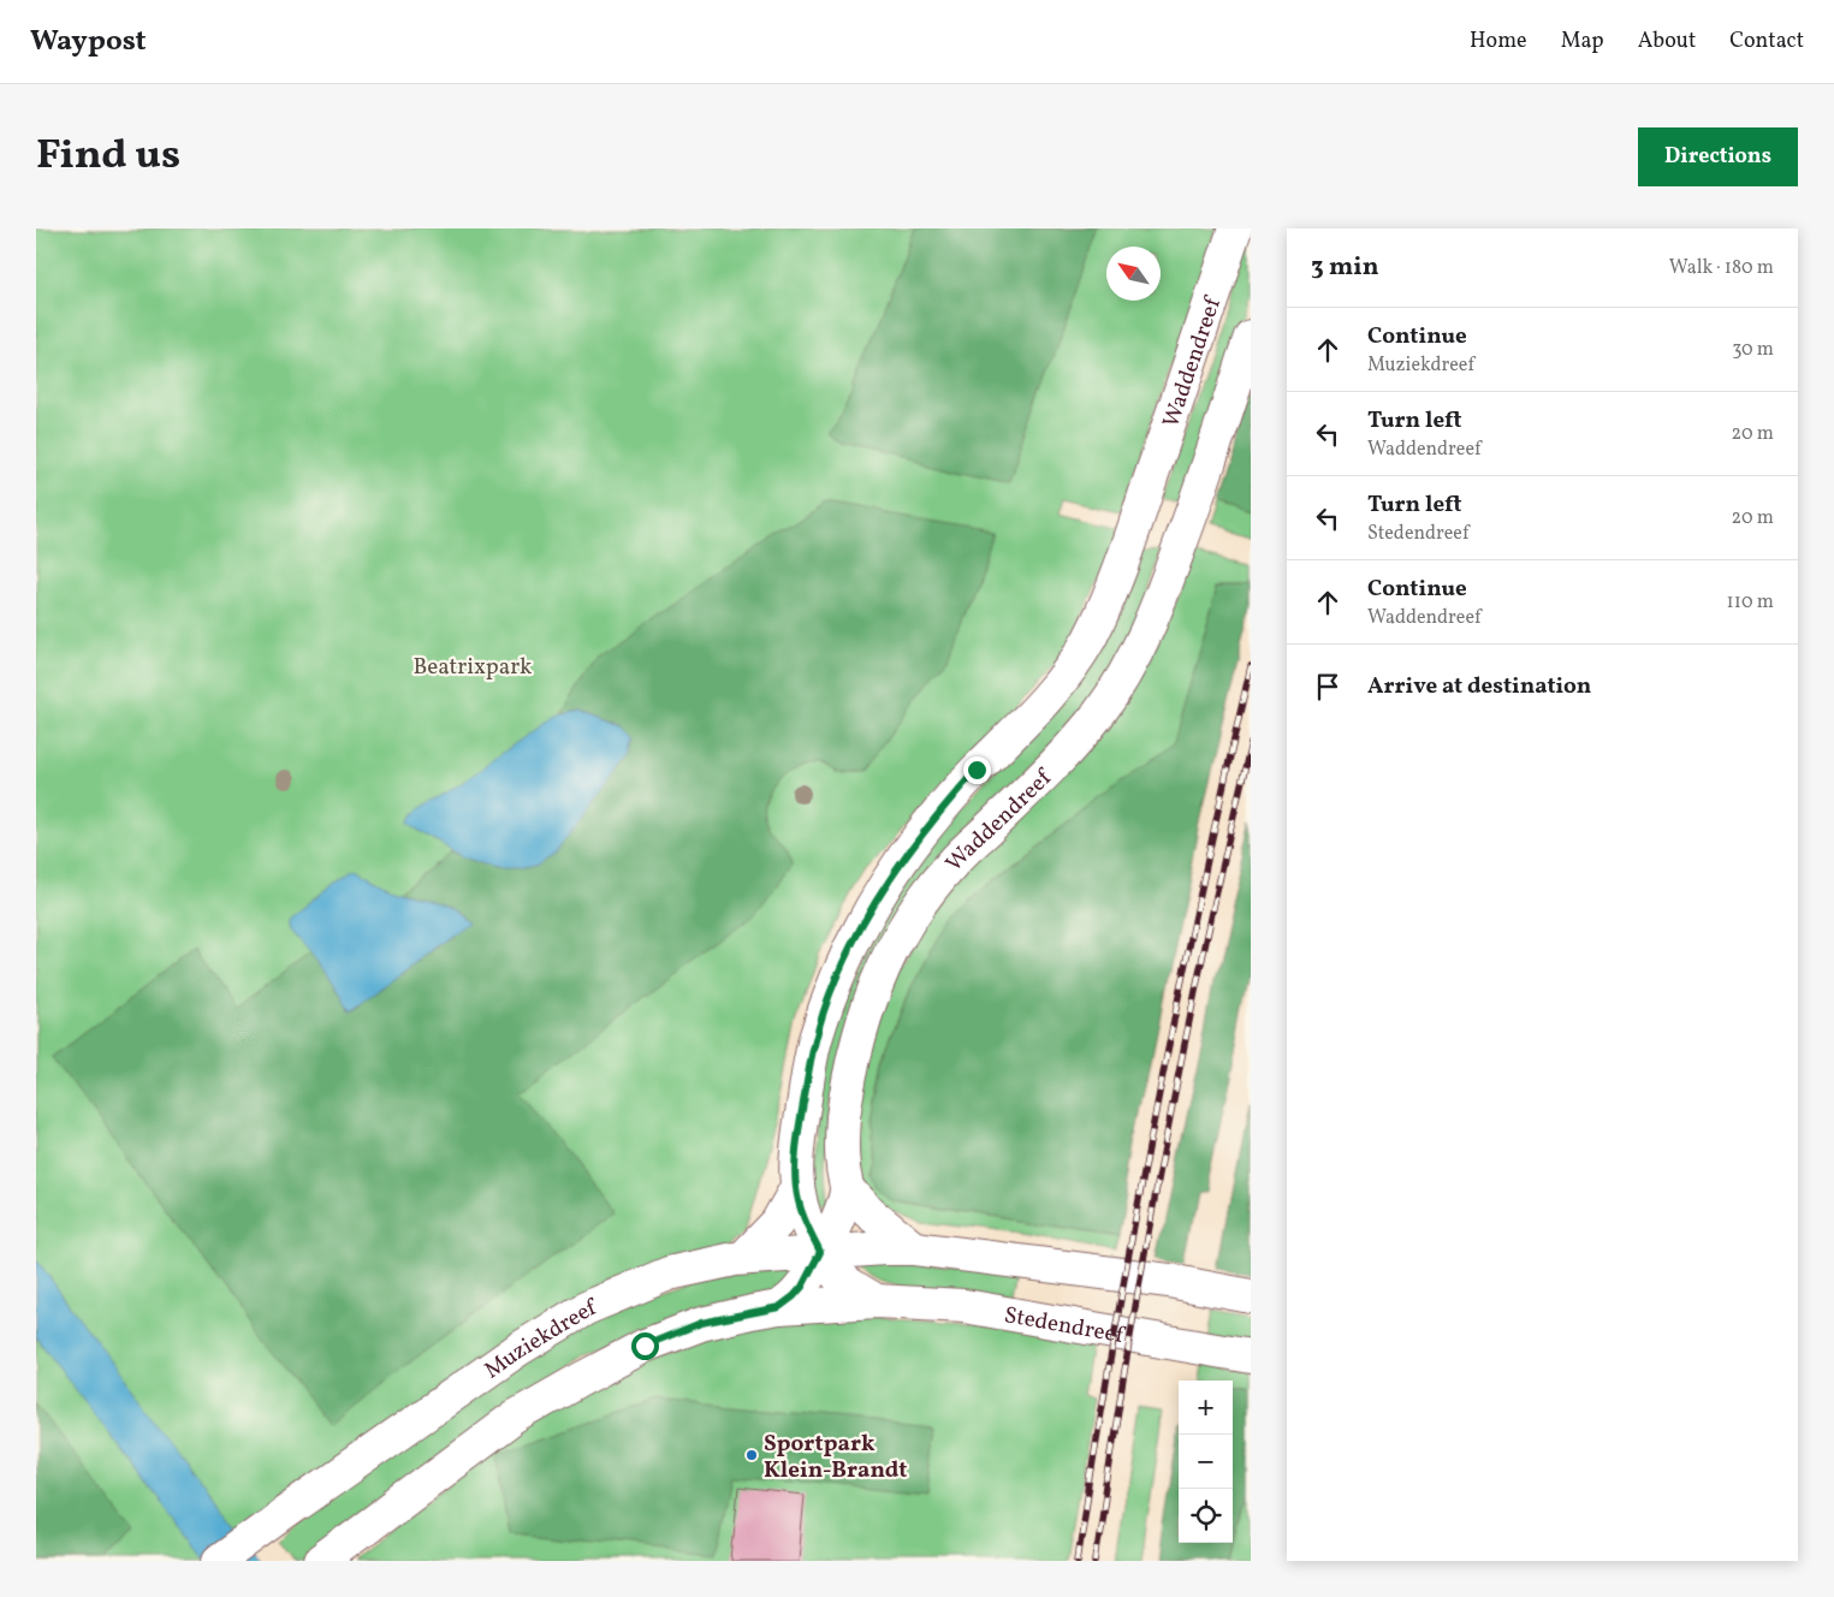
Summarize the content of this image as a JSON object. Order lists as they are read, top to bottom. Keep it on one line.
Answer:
{"streets":{"main road":["Waddendreef","Stedendreef","Muziekdreef"]},"crossings":[["Waddendreef","Stedendreef"],["Waddendreef","Muziekdreef"]],"parks":["Beatrixpark"],"places":["Sportpark Klein-Brandt"],"north":"top left","page":{"header":"Waypost","nav":["Home","Map","About","Contact"],"title":"Find us","buttons":"Directions","heading":["3 min","Walk · 180 m"],"list":[["Continue","Muziekdreef","30 m"],["Turn left","Waddendreef","20 m"],["Turn left","Stedendreef","20 m"],["Continue","Waddendreef","110 m"],"Arrive at destination"],"map_buttons":["+","−"]}}
